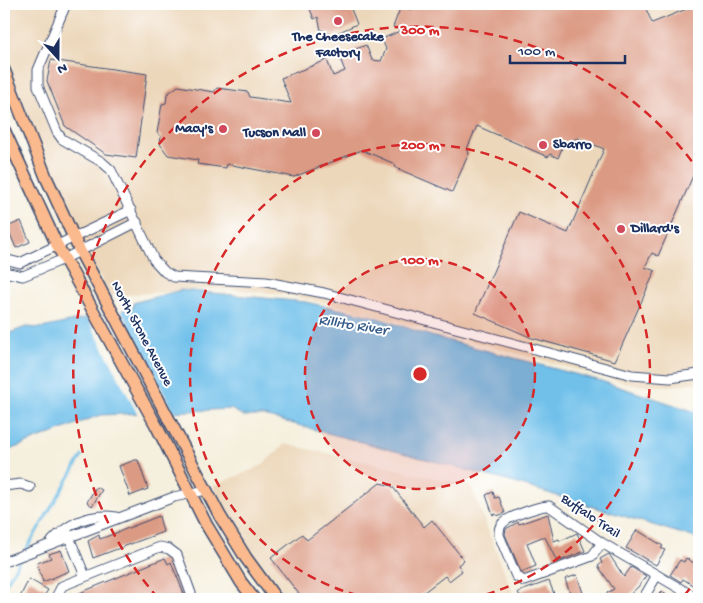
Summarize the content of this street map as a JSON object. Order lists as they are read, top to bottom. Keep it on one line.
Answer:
{"streets":{"main road":["North Stone Avenue"],"street":["Buffalo Trail"]},"water":["Rillito River"],"places":["The Cheesecake Factory","Macy's","Tucson Mall","Sbarro","Dillard's"],"scale_bar":"100 m","north":"bottom","rings":["300 m","200 m","100 m"]}
